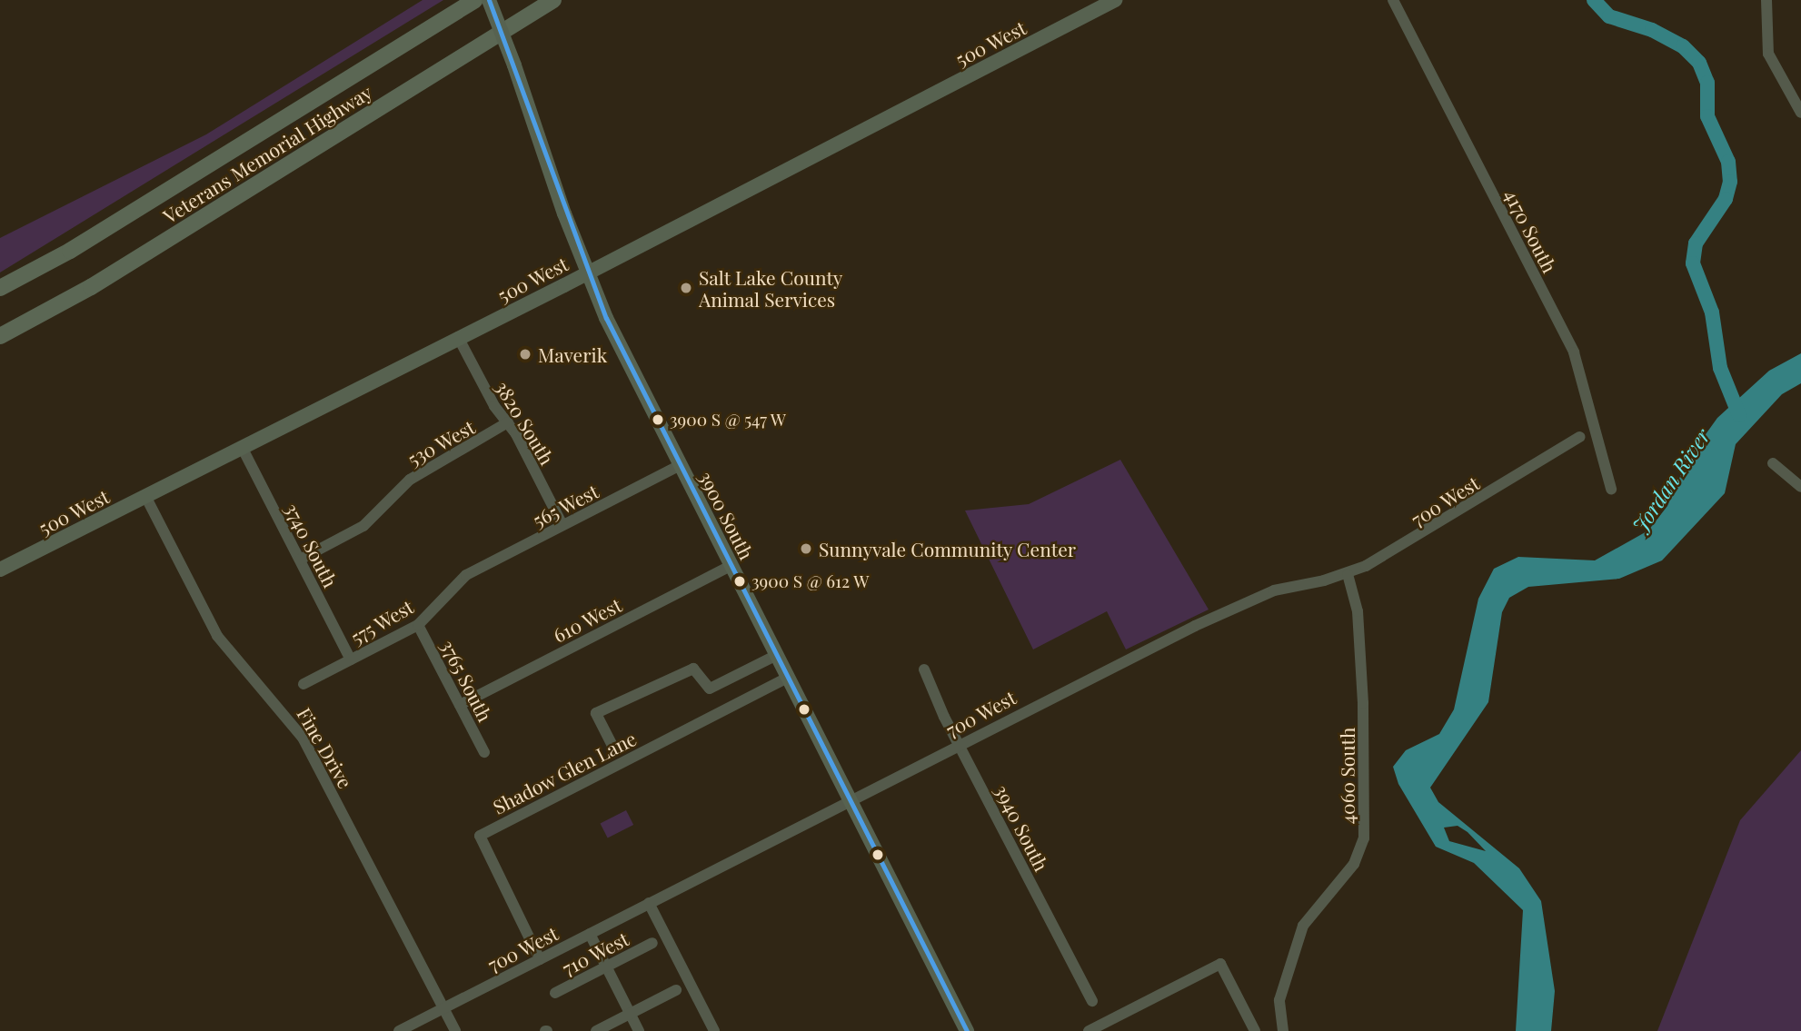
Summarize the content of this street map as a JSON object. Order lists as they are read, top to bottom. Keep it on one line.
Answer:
{"streets":{"highway":["Veterans Memorial Highway"],"main road":["500 West","3900 South"],"street":["4170 South","3820 South","530 West","700 West","565 West","3740 South","610 West","575 West","3765 South","Fine Drive","Shadow Glen Lane","4060 South","3940 South","710 West"]},"crossings":[["500 West","3820 South"],["500 West","3900 South"],["500 West","3740 South"],["500 West","Fine Drive"],["3820 South","530 West"],["3820 South","565 West"],["530 West","3740 South"],["700 West","3900 South"],["700 West","Fine Drive"],["700 West","Shadow Glen Lane"],["700 West","4060 South"],["700 West","3940 South"],["565 West","3900 South"],["565 West","575 West"],["3900 South","610 West"],["3900 South","Shadow Glen Lane"],["3740 South","575 West"],["610 West","3765 South"],["575 West","3765 South"]],"water":["Jordan River"],"places":["Salt Lake County Animal Services","Maverik","3900 S @ 547 W","Sunnyvale Community Center","3900 S @ 612 W"]}
